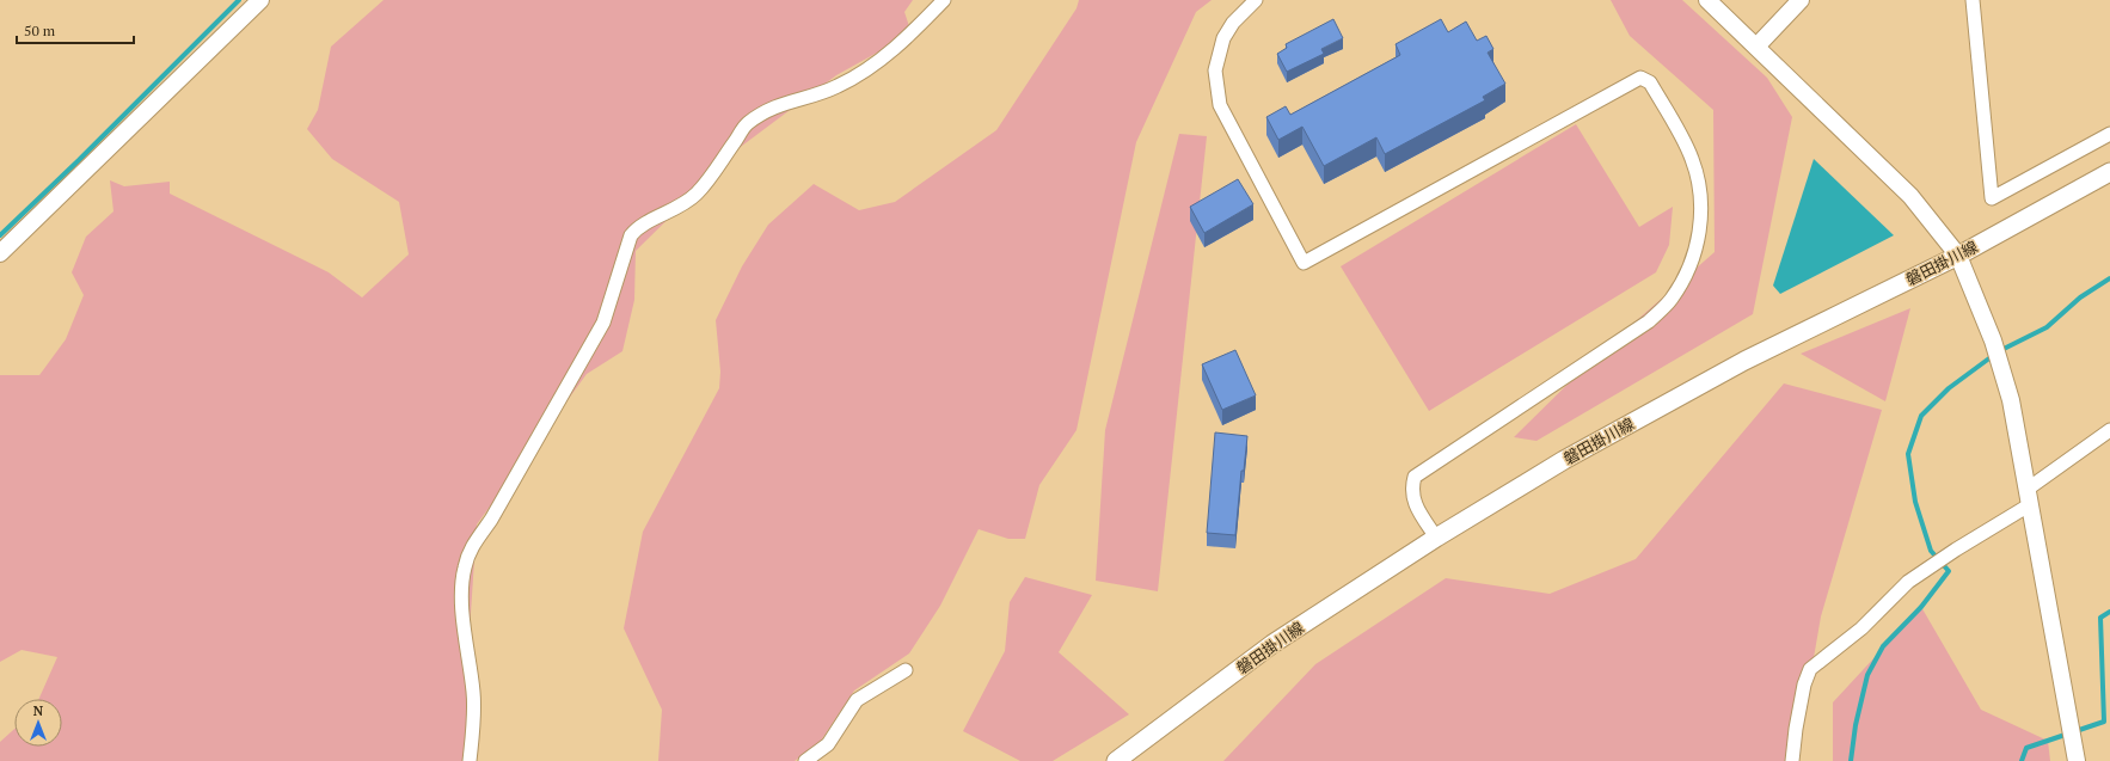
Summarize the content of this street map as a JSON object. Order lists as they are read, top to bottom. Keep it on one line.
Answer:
{"streets":{"main road":["磐田掛川線"]},"scale_bar":"50 m","north":"top"}
